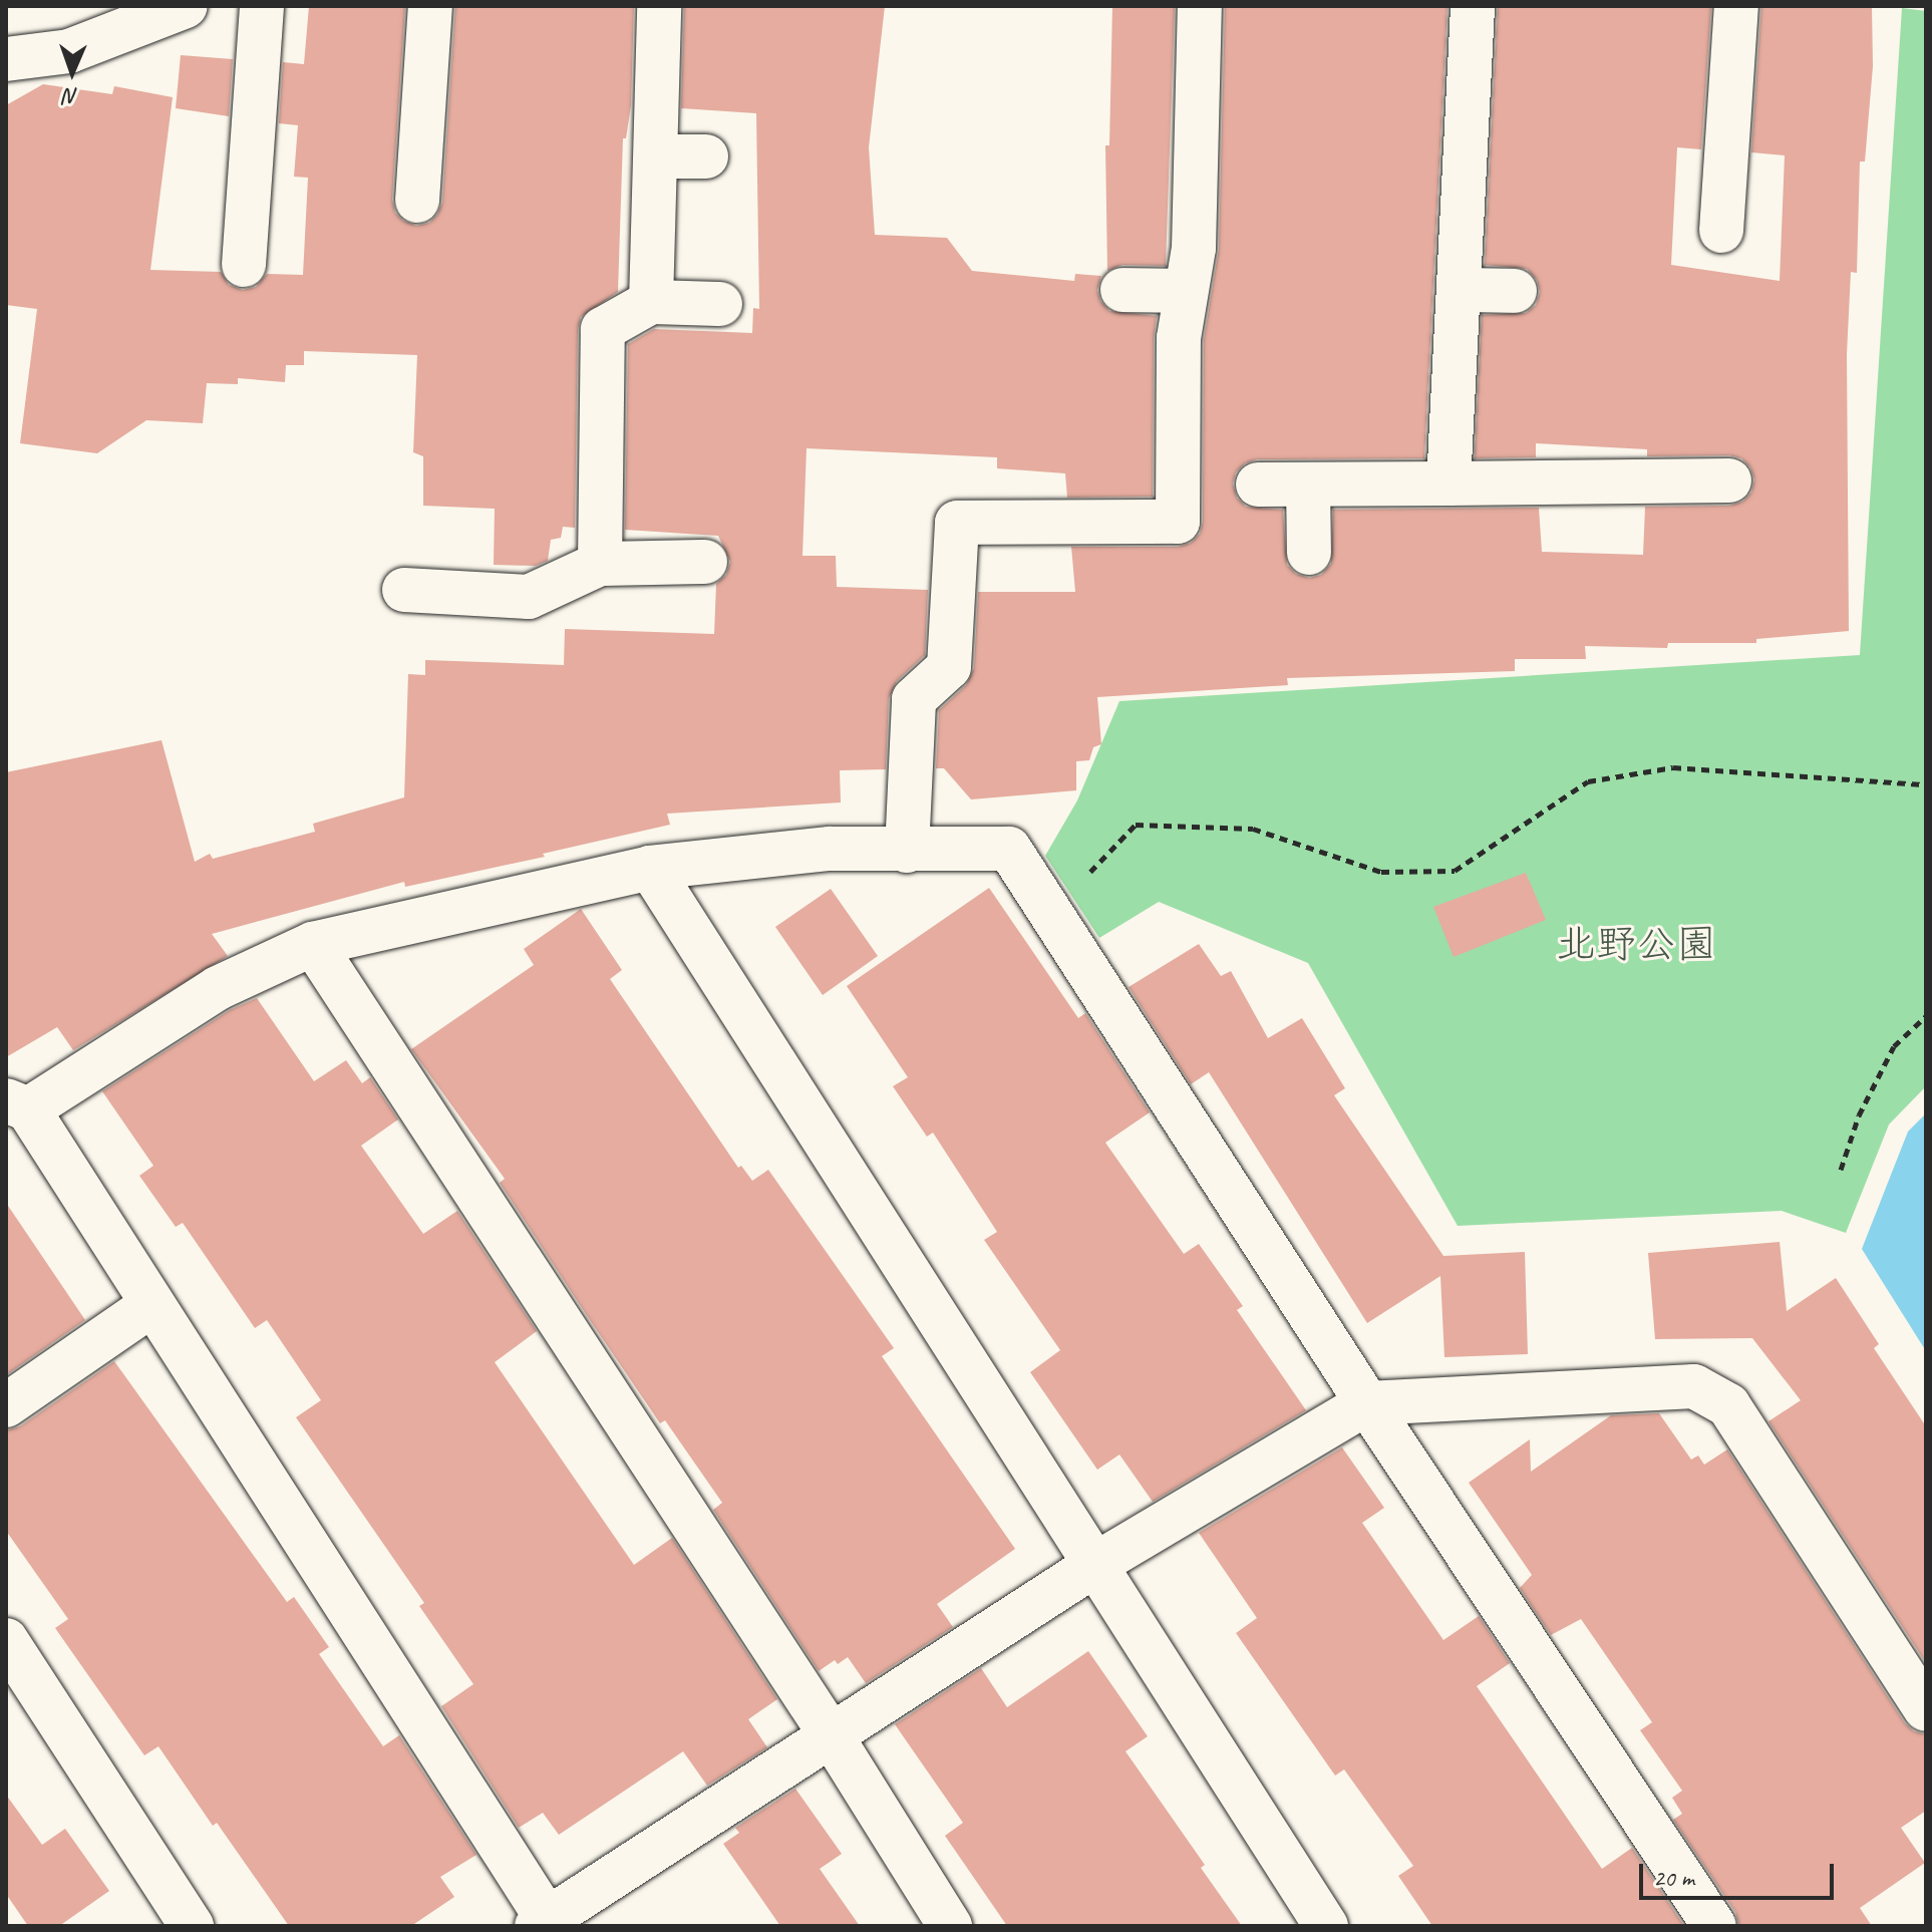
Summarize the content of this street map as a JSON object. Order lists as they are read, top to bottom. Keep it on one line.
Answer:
{"parks":["北野公園"],"scale_bar":"20 m","north":"bottom"}
